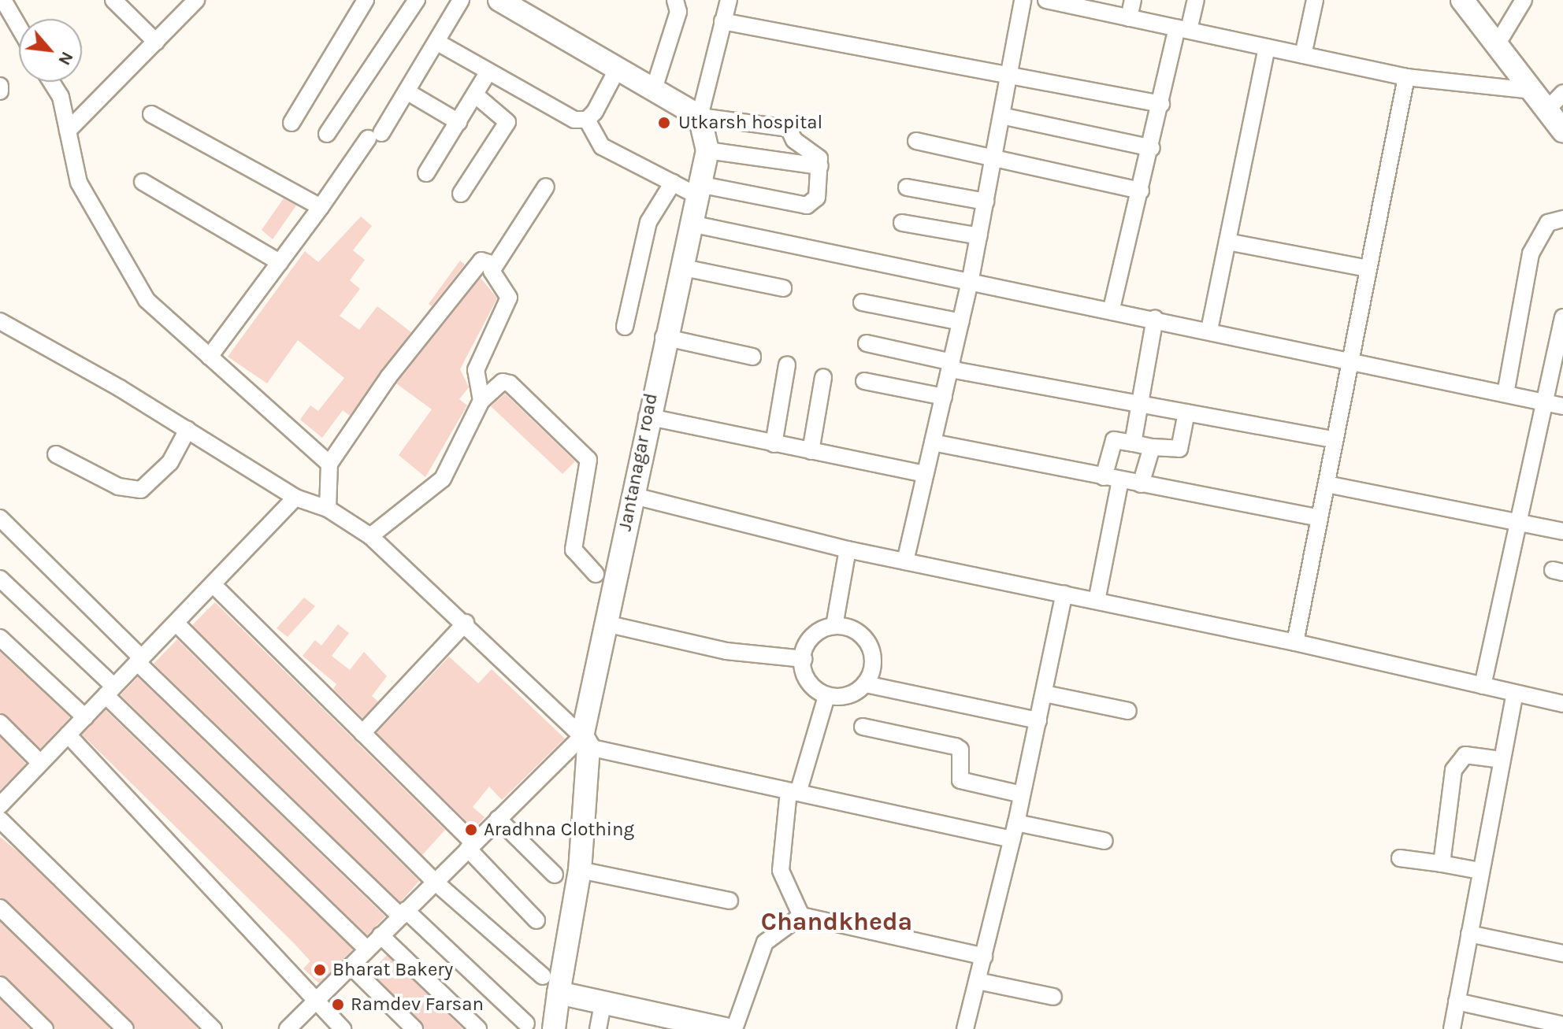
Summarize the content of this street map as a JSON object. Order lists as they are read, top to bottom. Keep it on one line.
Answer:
{"streets":{"street":["Jantanagar road"]},"districts":["Chandkheda"],"places":["Utkarsh hospital","Aradhna Clothing","Bharat Bakery","Ramdev Farsan"],"north":"bottom right"}
